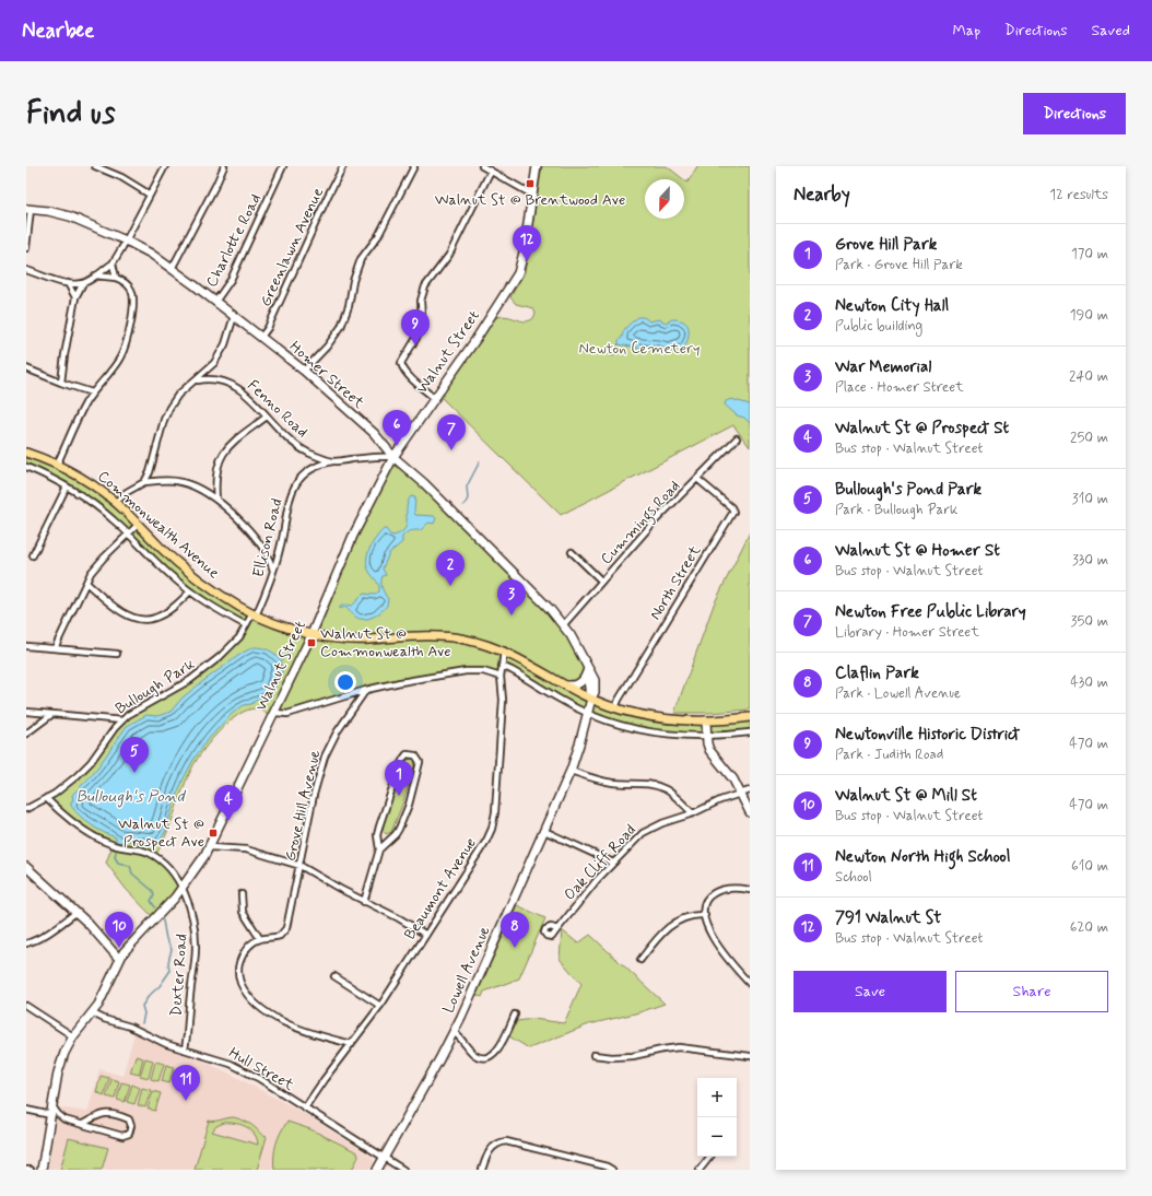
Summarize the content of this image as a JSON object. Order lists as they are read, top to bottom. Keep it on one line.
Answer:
{"streets":{"main road":["Commonwealth Avenue"],"street":["Charlotte Road","Greenlawn Avenue","Walnut Street","Homer Street","Fenno Road","Cummings Road","Ellison Road","North Street","Bullough Park","Grove Hill Avenue","Oak Cliff Road","Beaumont Avenue","Lowell Avenue","Dexter Road","Hull Street"]},"crossings":[["Charlotte Road","Homer Street"],["Greenlawn Avenue","Homer Street"],["Walnut Street","Homer Street"],["Walnut Street","Fenno Road"],["Walnut Street","Commonwealth Avenue"],["Walnut Street","Dexter Road"],["Walnut Street","Hull Street"],["Homer Street","Fenno Road"],["Homer Street","Cummings Road"],["Homer Street","Commonwealth Avenue"],["Homer Street","Lowell Avenue"],["Fenno Road","Ellison Road"],["Cummings Road","North Street"],["Commonwealth Avenue","Ellison Road"],["Commonwealth Avenue","North Street"],["Commonwealth Avenue","Bullough Park"],["Commonwealth Avenue","Beaumont Avenue"],["Commonwealth Avenue","Lowell Avenue"],["Ellison Road","Bullough Park"],["Bullough Park","Dexter Road"],["Beaumont Avenue","Hull Street"],["Lowell Avenue","Hull Street"],["Dexter Road","Hull Street"]],"water":["Bullough's Pond"],"parks":["Newton Cemetery"],"places":{"transit":["Walnut St @ Brentwood Ave","Walnut St @ Commonwealth Ave","Walnut St @ Prospect Ave"]},"north":"bottom","page":{"header":"Nearbee","nav":["Map","Directions","Saved"],"buttons":["Directions",["Save","Share"]],"title":"Find us","heading":["Nearby","12 results"],"list":[{"mark":"1","name":"Grove Hill Park","note":"Park · Grove Hill Park","value":"170 m"},{"mark":"2","name":"Newton City Hall","note":"Public building","value":"190 m"},{"mark":"3","name":"War Memorial","note":"Place · Homer Street","value":"240 m"},{"mark":"4","name":"Walnut St @ Prospect St","note":"Bus stop · Walnut Street","value":"250 m"},{"mark":"5","name":"Bullough's Pond Park","note":"Park · Bullough Park","value":"310 m"},{"mark":"6","name":"Walnut St @ Homer St","note":"Bus stop · Walnut Street","value":"330 m"},{"mark":"7","name":"Newton Free Public Library","note":"Library · Homer Street","value":"350 m"},{"mark":"8","name":"Claflin Park","note":"Park · Lowell Avenue","value":"430 m"},{"mark":"9","name":"Newtonville Historic District","note":"Park · Judith Road","value":"470 m"},{"mark":"10","name":"Walnut St @ Mill St","note":"Bus stop · Walnut Street","value":"470 m"},{"mark":"11","name":"Newton North High School","note":"School","value":"610 m"},{"mark":"12","name":"791 Walnut St","note":"Bus stop · Walnut Street","value":"620 m"}],"pins":["12","9","6","7","2","3","5","1","4","8","10","11"],"map_buttons":["+","−"]}}
